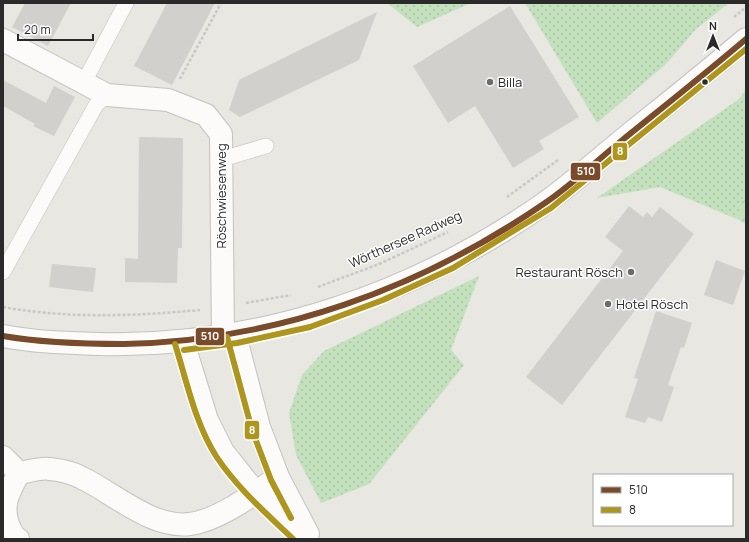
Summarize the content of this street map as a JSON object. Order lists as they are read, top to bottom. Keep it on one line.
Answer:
{"streets":{"street":["Röschwiesenweg"],"path":["Wörthersee Radweg"]},"places":["Billa","Restaurant Rösch","Hotel Rösch"],"lines":["transit line 510","transit line 8"],"legend":["510","8"],"scale_bar":"20 m","north":"top"}
